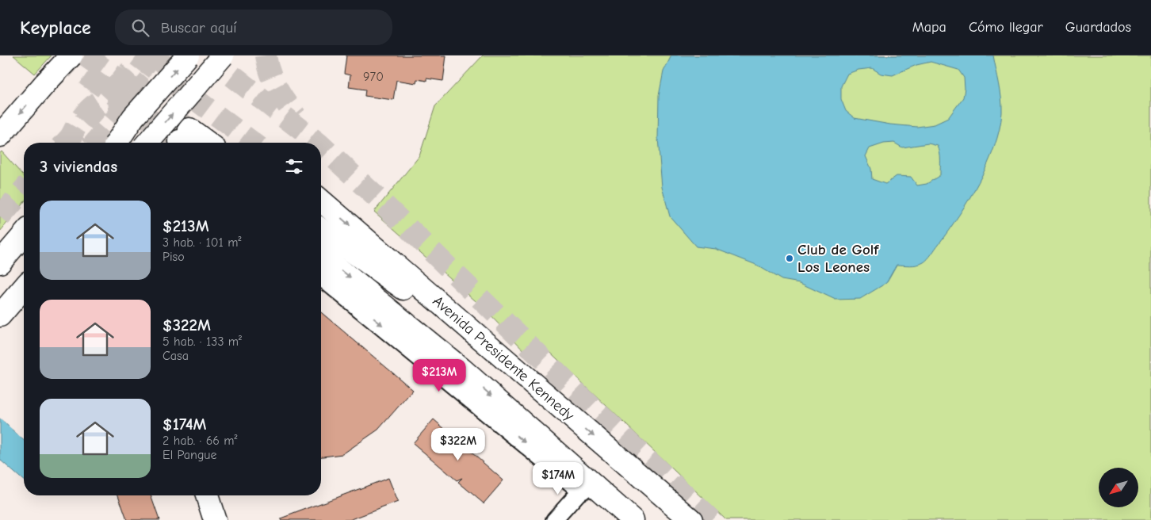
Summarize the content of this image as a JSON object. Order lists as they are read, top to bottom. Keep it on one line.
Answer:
{"streets":{"main road":["Avenida Presidente Kennedy"]},"places":["Club de Golf Los Leones"],"house_numbers":["970"],"north":"bottom left","page":{"header":"Keyplace","search":"Buscar aquí","nav":["Mapa","Cómo llegar","Guardados"],"heading":"3 viviendas","list":[{"name":"$213M","note":"3 hab. · 101 m² · Piso"},{"name":"$322M","note":"5 hab. · 133 m² · Casa"},{"name":"$174M","note":"2 hab. · 66 m² · El Pangue"}],"price":["$213M","$322M","$174M"]}}
